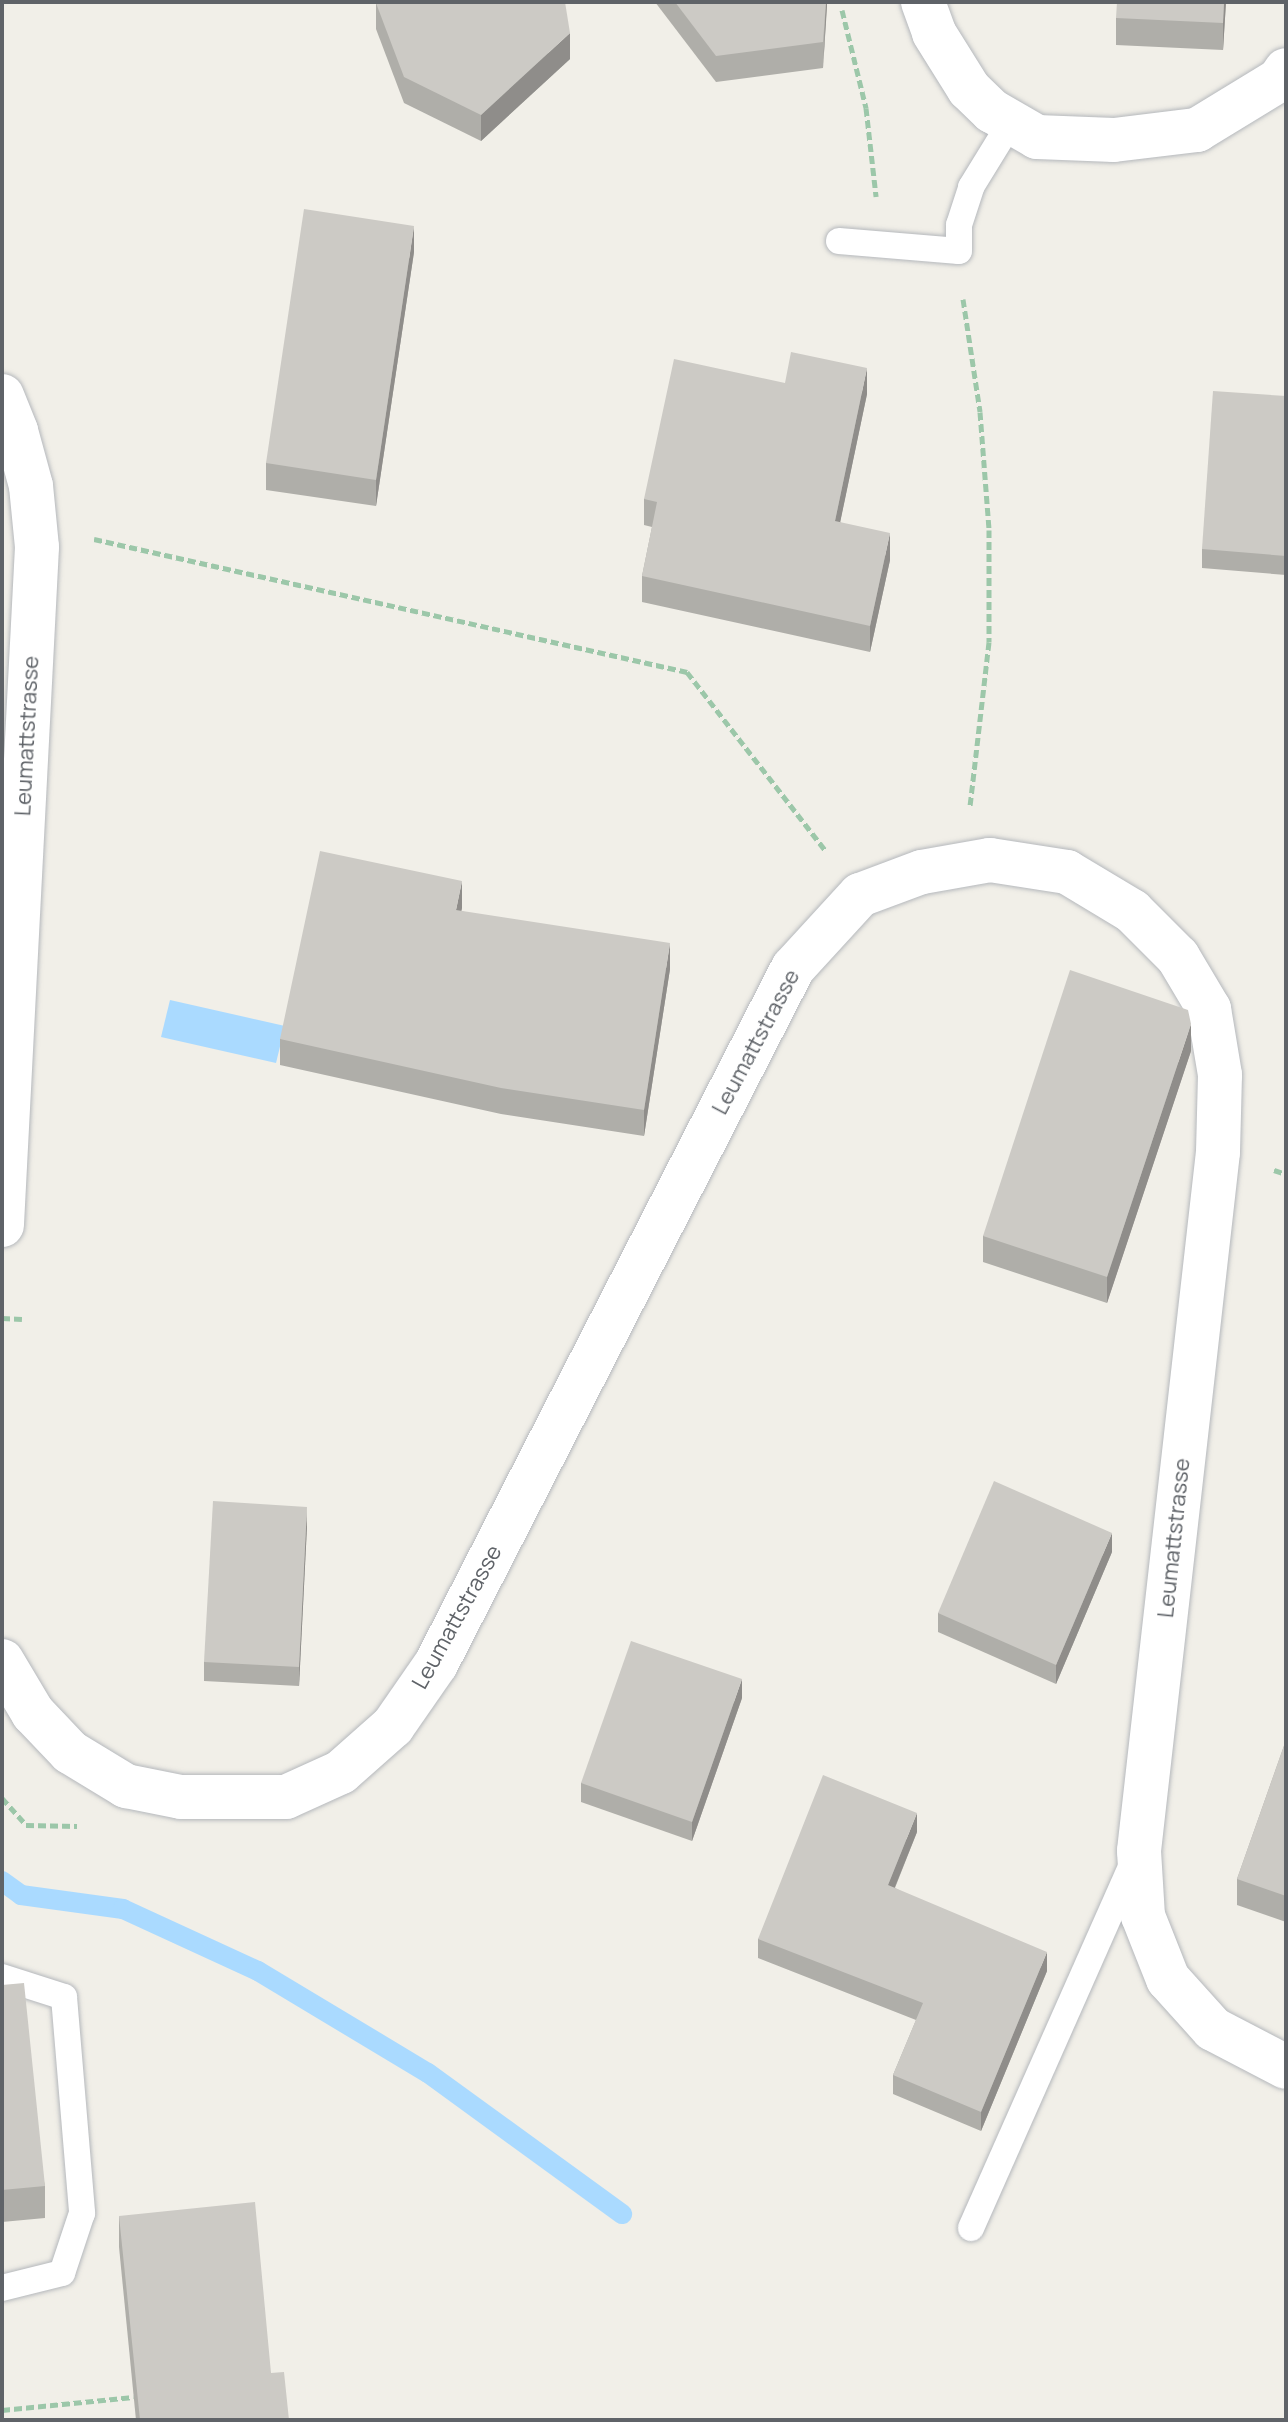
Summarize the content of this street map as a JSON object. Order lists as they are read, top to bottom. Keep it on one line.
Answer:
{"streets":{"street":["Leumattstrasse"]}}
